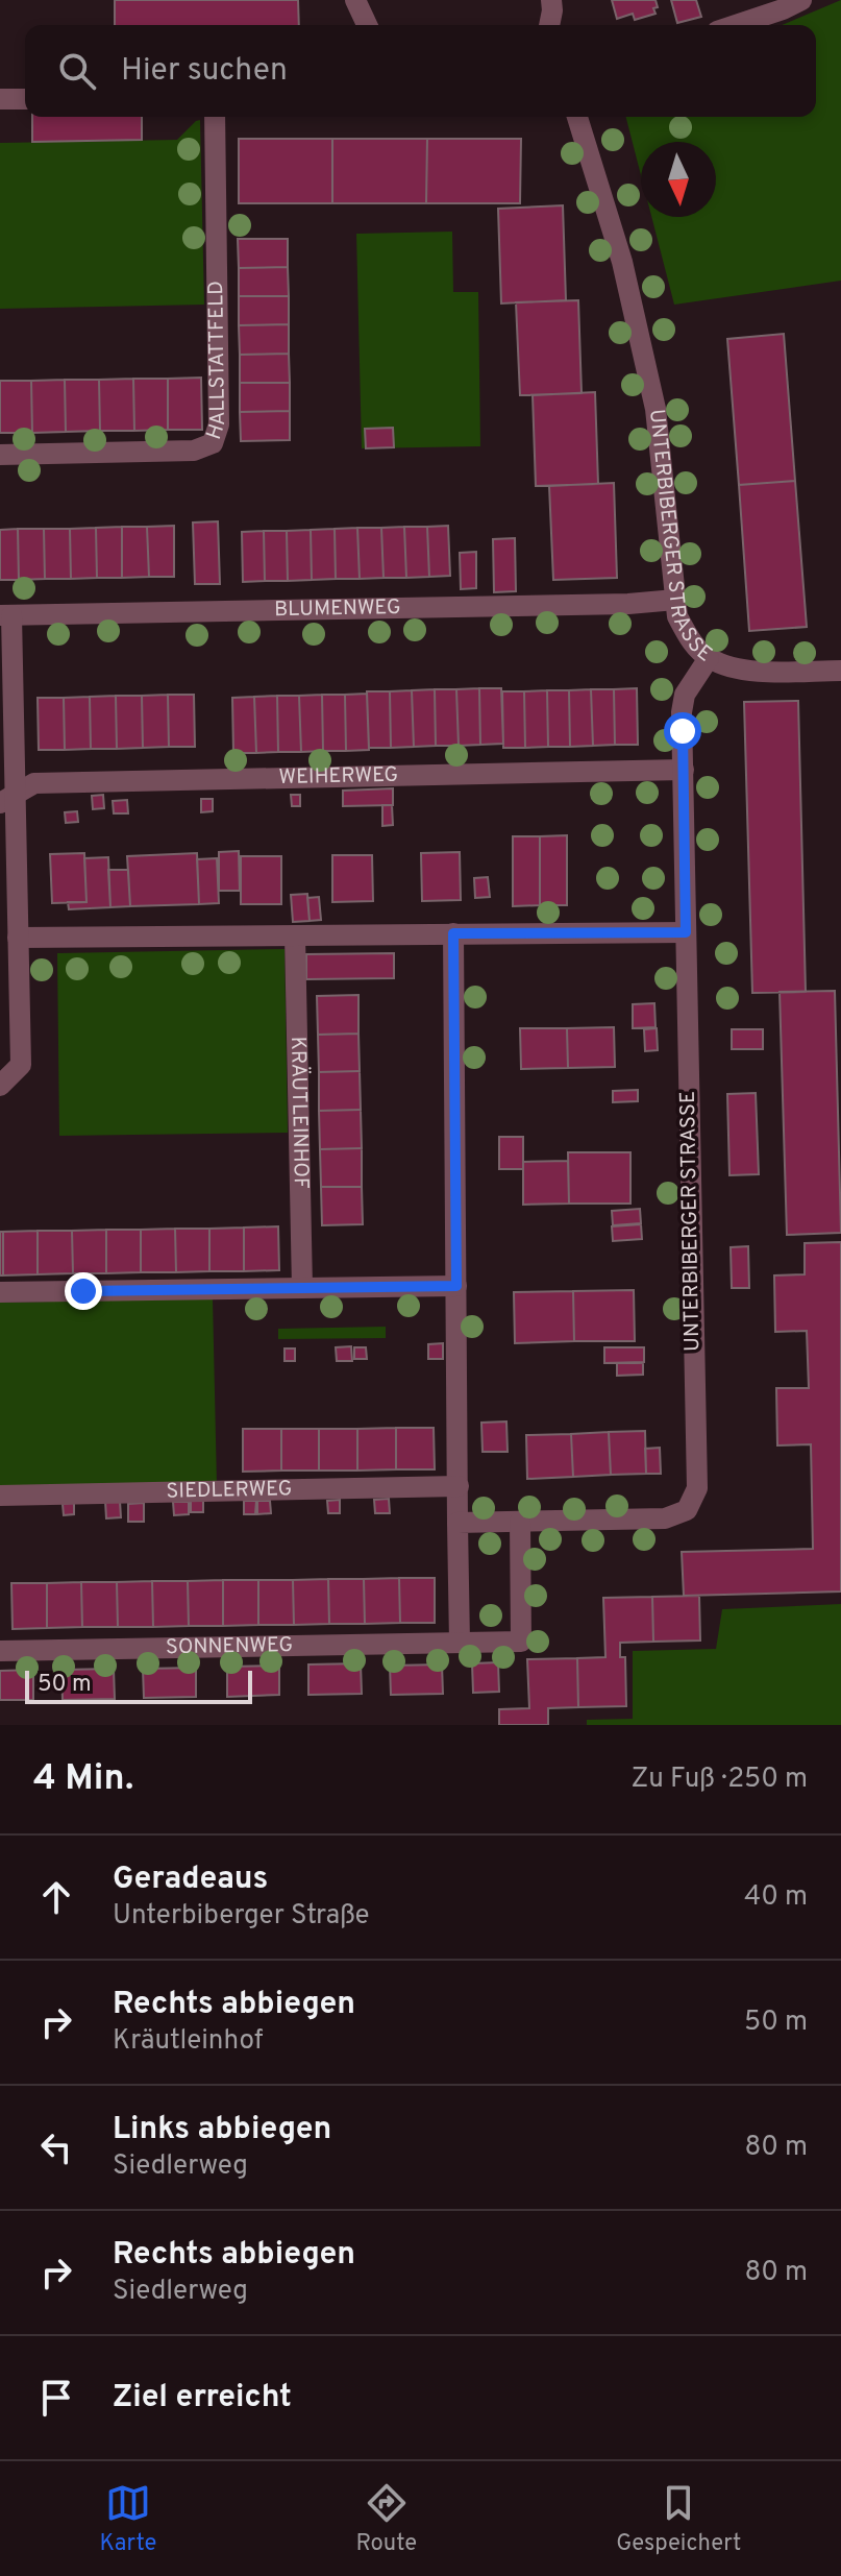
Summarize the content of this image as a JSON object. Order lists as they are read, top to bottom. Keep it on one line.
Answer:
{"streets":{"street":["HALLSTATTFELD","UNTERBIBERGER STRASSE","BLUMENWEG","WEIHERWEG","KRÄUTLEINHOF","SIEDLERWEG","SONNENWEG"]},"crossings":[["UNTERBIBERGER STRASSE","BLUMENWEG"],["UNTERBIBERGER STRASSE","WEIHERWEG"],["UNTERBIBERGER STRASSE","SONNENWEG"]],"scale_bar":"50 m","north":"bottom","page":{"search":"Hier suchen","scale":"50 m","heading":["4 Min.","Zu Fuß · 250 m"],"list":[["Geradeaus","Unterbiberger Straße","40 m"],["Rechts abbiegen","Kräutleinhof","50 m"],["Links abbiegen","Siedlerweg","80 m"],["Rechts abbiegen","Siedlerweg","80 m"],"Ziel erreicht"],"nav":["Karte","Route","Gespeichert"]}}
